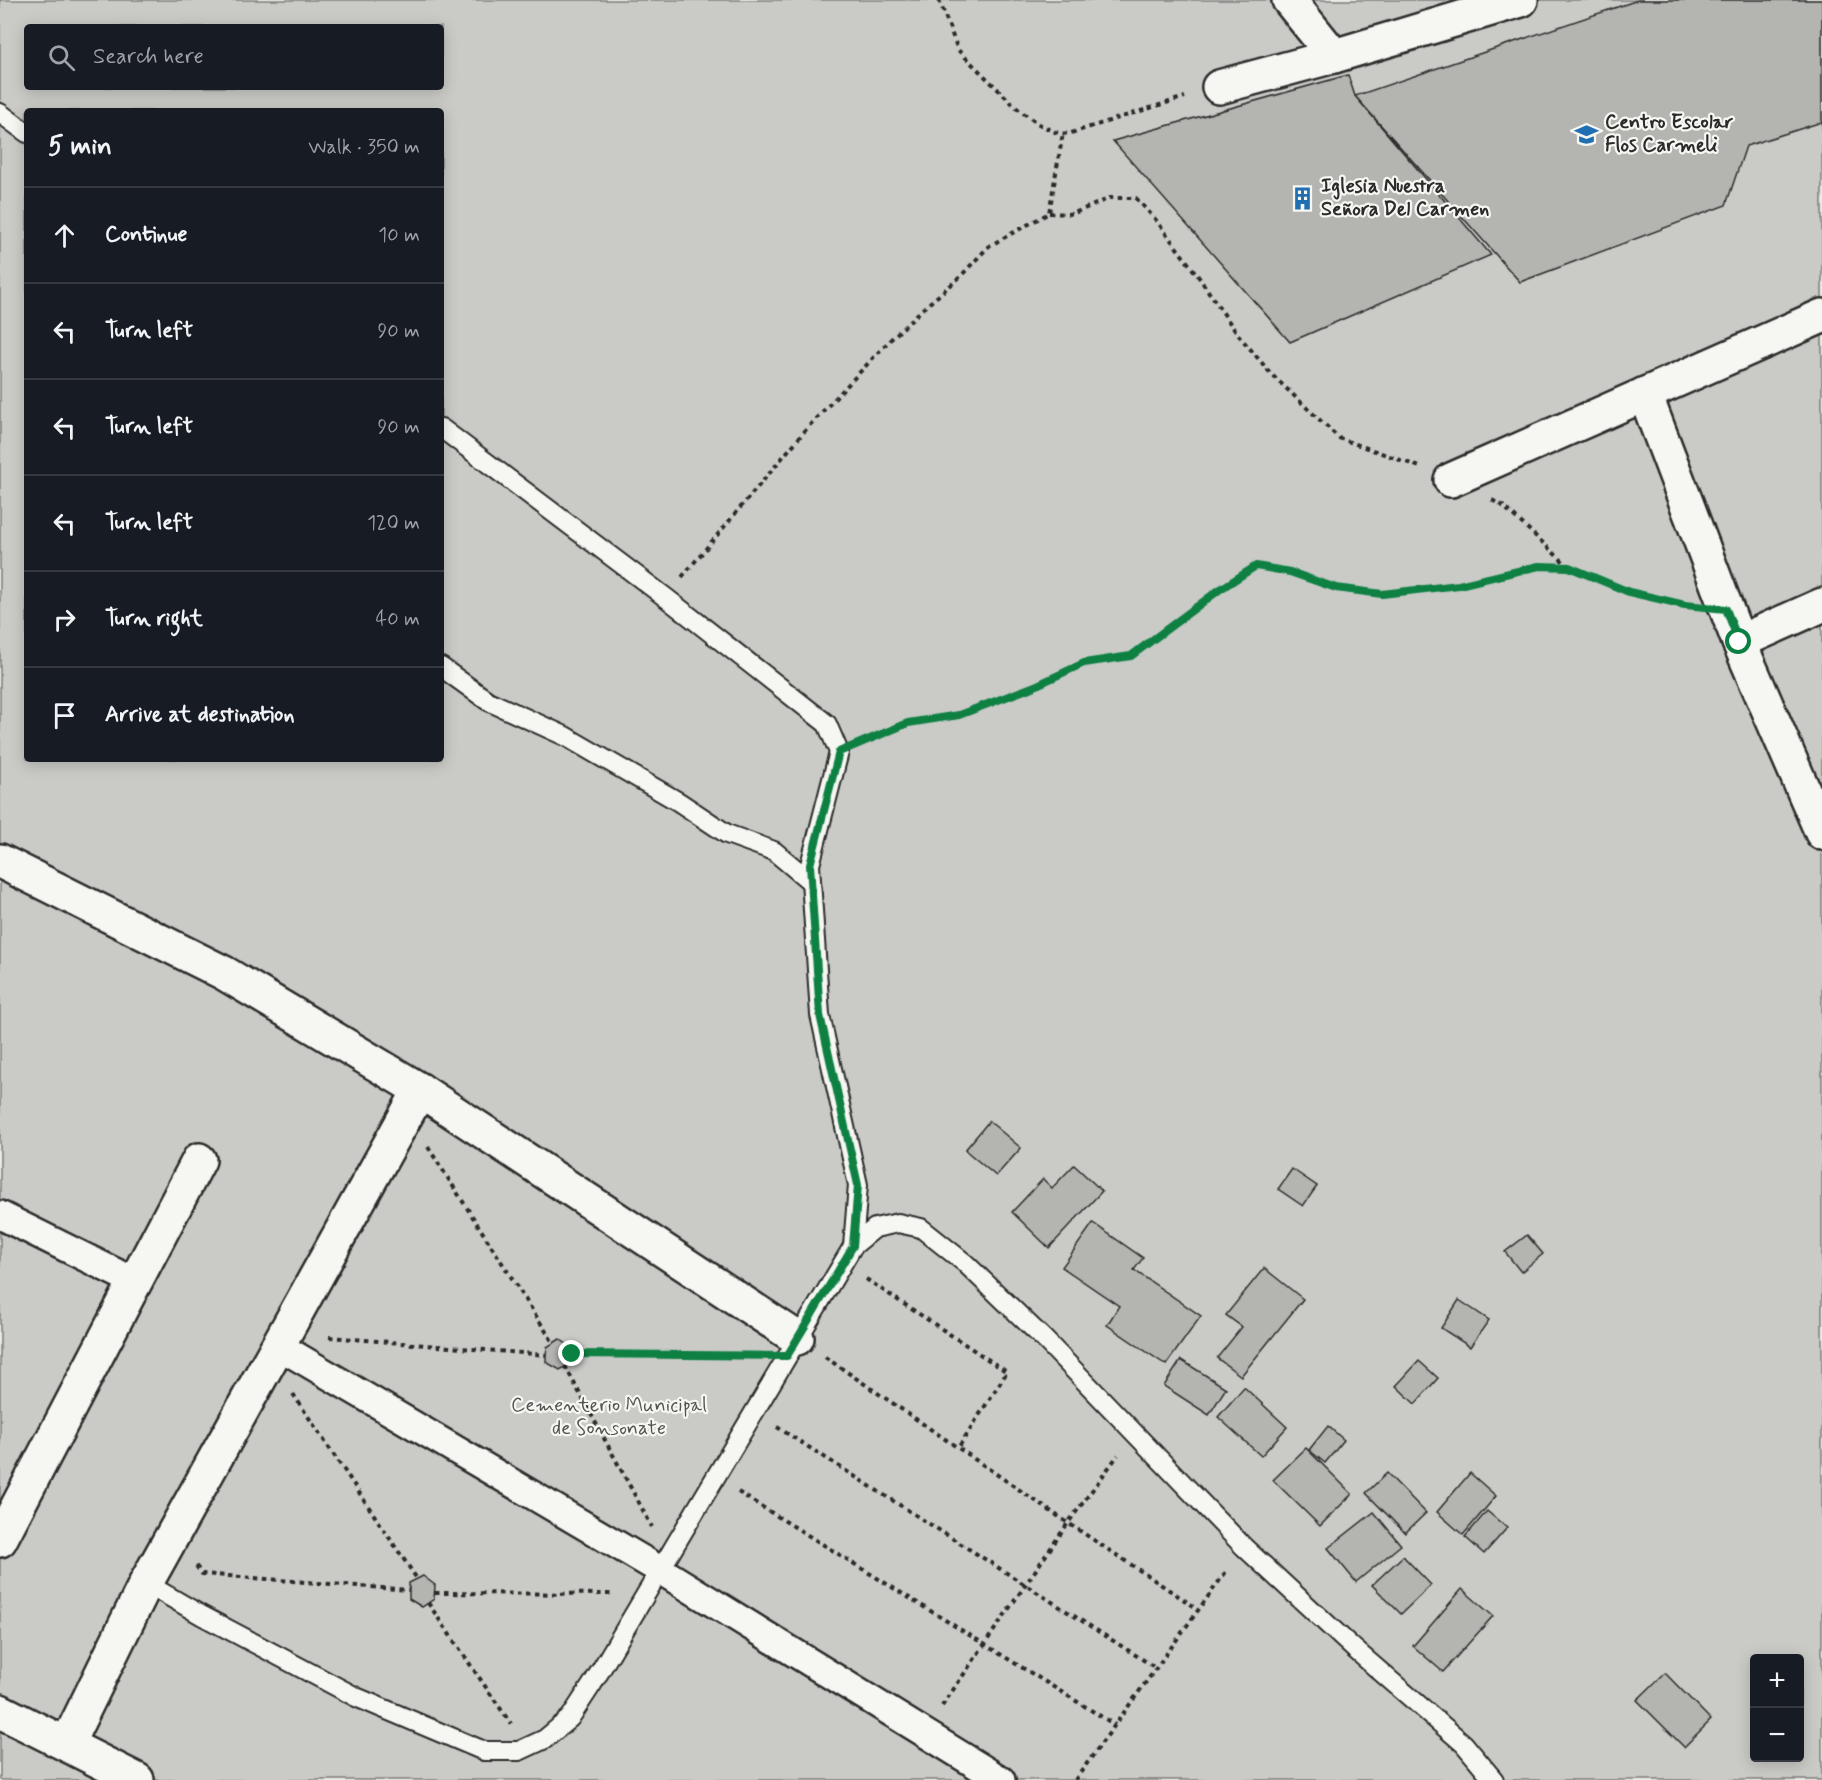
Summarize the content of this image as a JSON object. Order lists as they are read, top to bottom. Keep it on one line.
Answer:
{"parks":["Cementerio Municipal de Sonsonate"],"places":{"school or university":["Centro Escolar Flos Carmeli"],"building":["Iglesia Nuestra Señora Del Carmen"]},"page":{"search":"Search here","heading":["5 min","Walk · 350 m"],"list":[["Continue","10 m"],["Turn left","90 m"],["Turn left","90 m"],["Turn left","120 m"],["Turn right","40 m"],"Arrive at destination"],"map_buttons":["+","−"]}}
